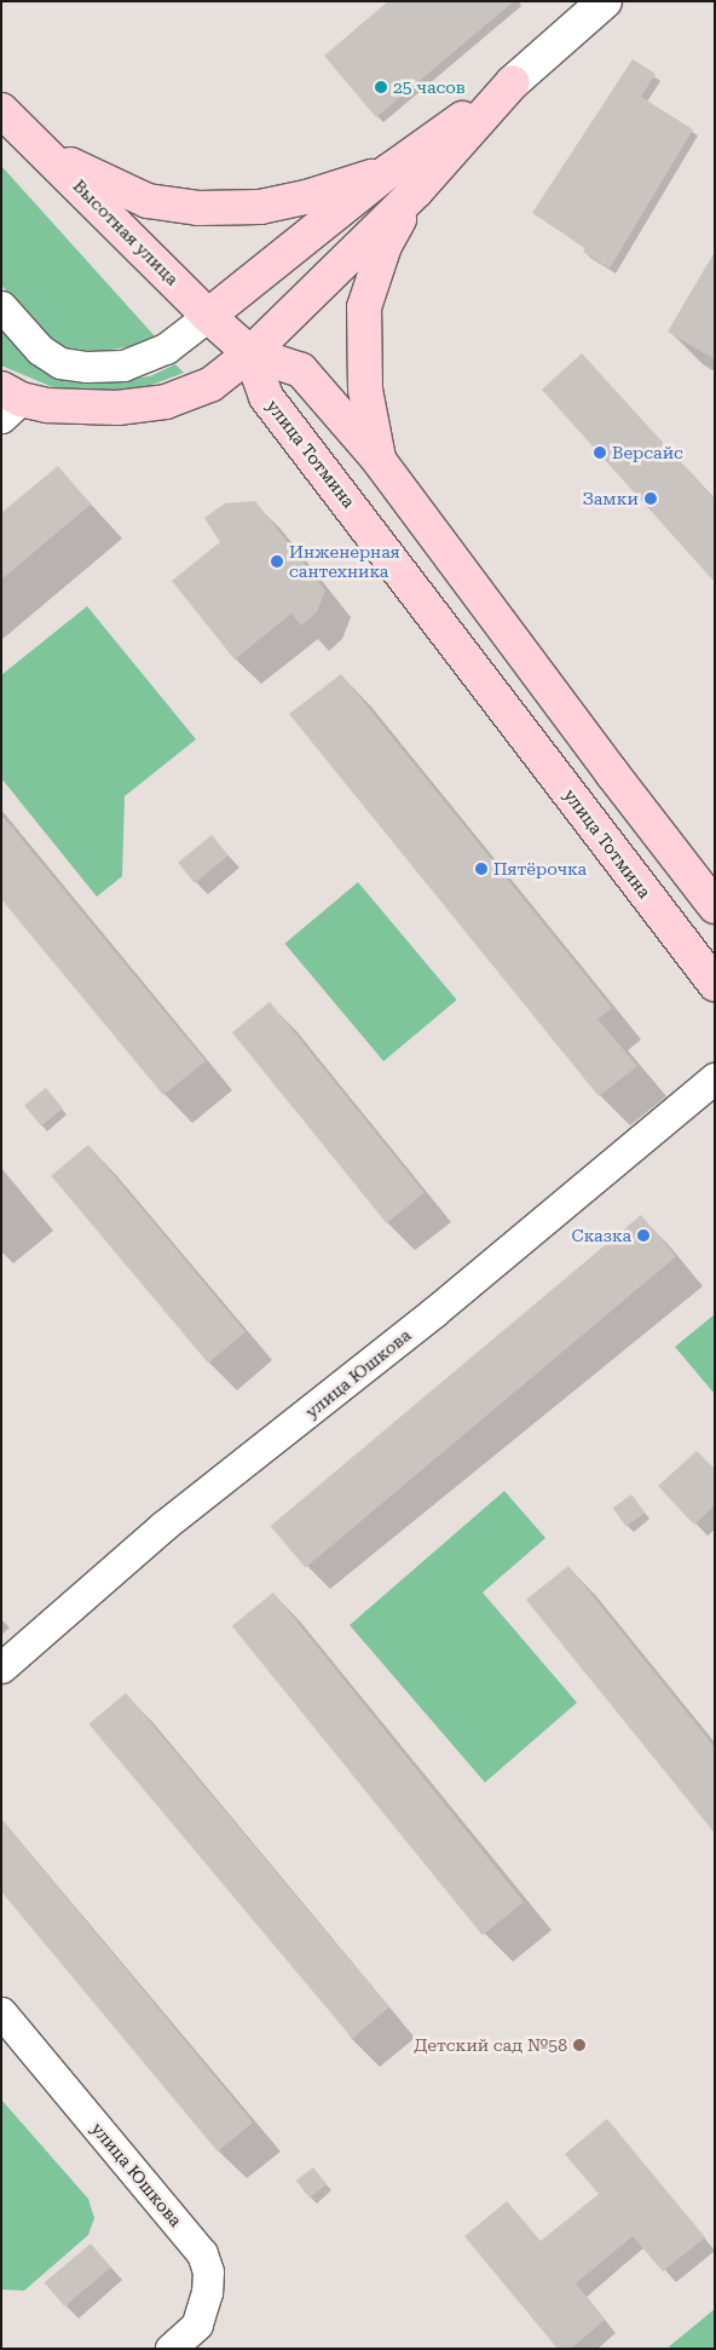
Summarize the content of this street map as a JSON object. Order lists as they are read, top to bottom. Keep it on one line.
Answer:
{"streets":{"main road":["Высотная улица","улица Тотмина"],"street":["улица Юшкова"]},"crossings":[["Высотная улица","улица Тотмина"]],"places":["25 часов","Версайс","Замки","Инженерная сантехника","Пятёрочка","Сказка","Детский сад №58"]}
